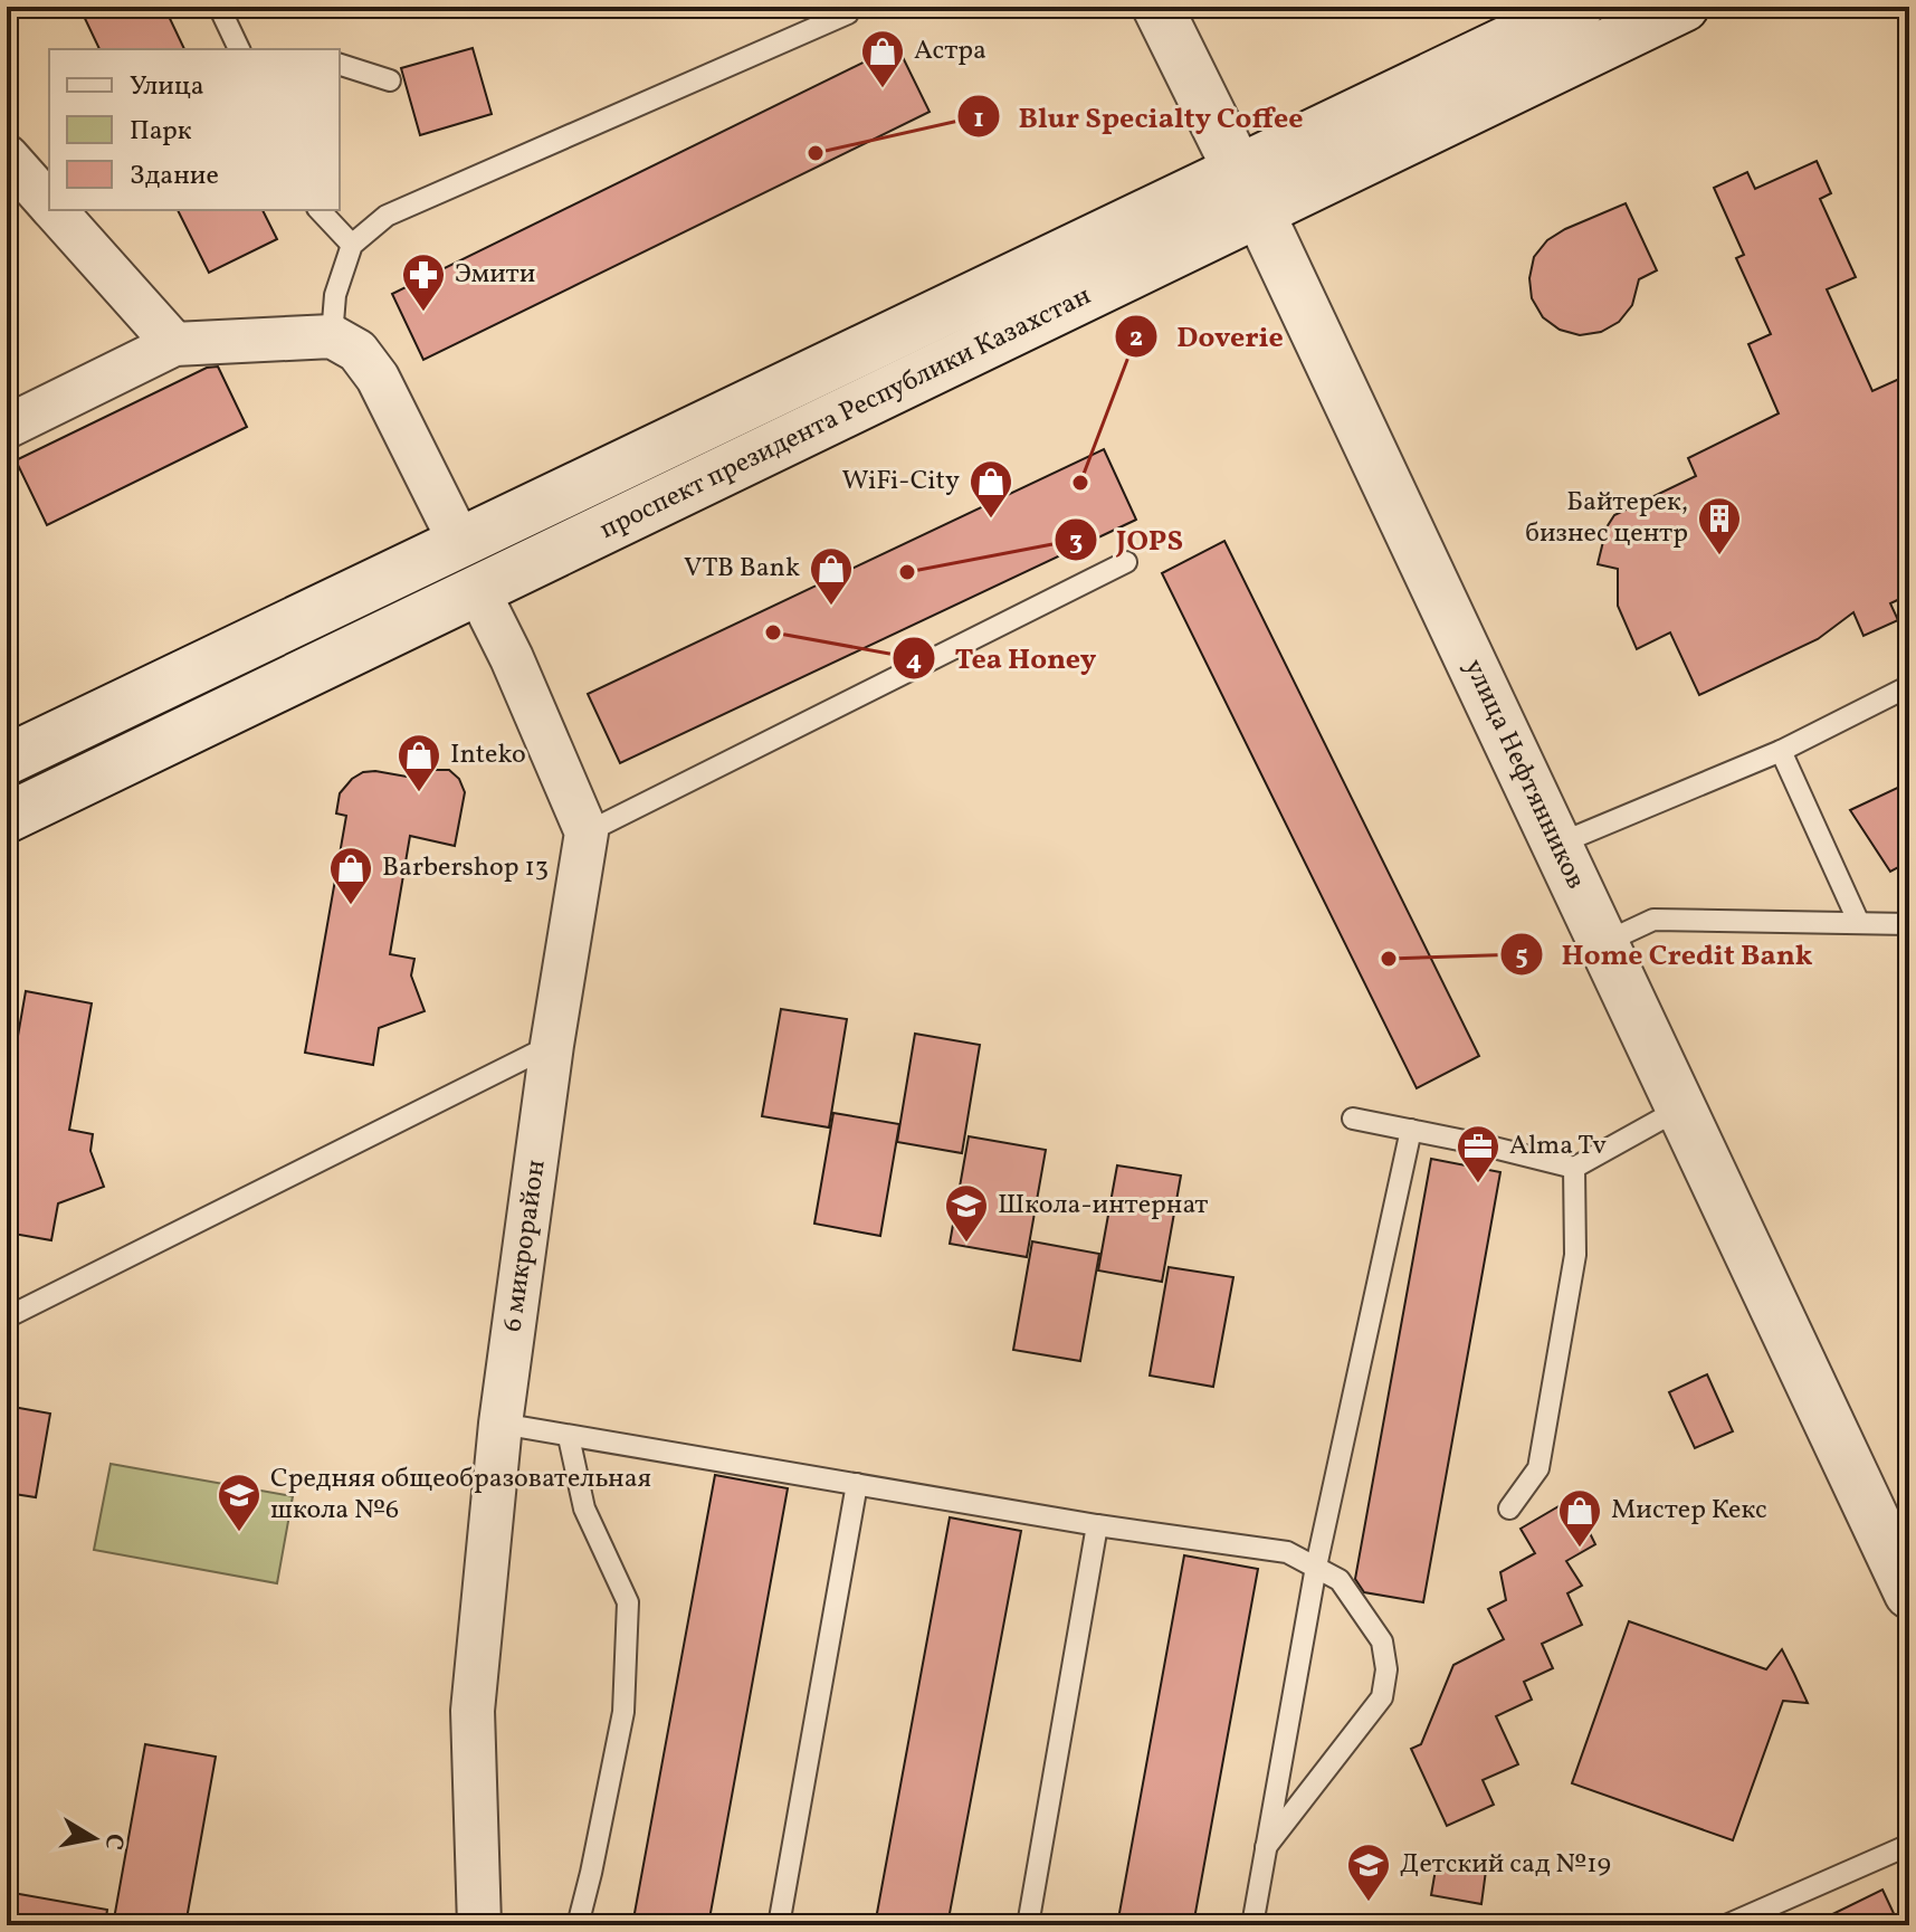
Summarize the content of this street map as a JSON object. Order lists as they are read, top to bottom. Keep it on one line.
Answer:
{"streets":{"main road":["проспект президента Республики Казахстан","улица Нефтянников"],"street":["6 микрорайон"]},"crossings":[["проспект президента Республики Казахстан","улица Нефтянников"]],"places":{"shop":["Астра","WiFi-City","VTB Bank","Inteko","Barbershop 13","Мистер Кекс"],"other":["Blur Specialty Coffee","Doverie","JOPS","Tea Honey","Home Credit Bank"],"pharmacy":["Эмити"],"building":["Байтерек, бизнес центр"],"office":["Alma Tv"],"school or university":["Школа-интернат","Средняя общеобразовательная школа №6","Детский сад №19"]},"legend":["Улица","Парк","Здание"],"north":"right"}
